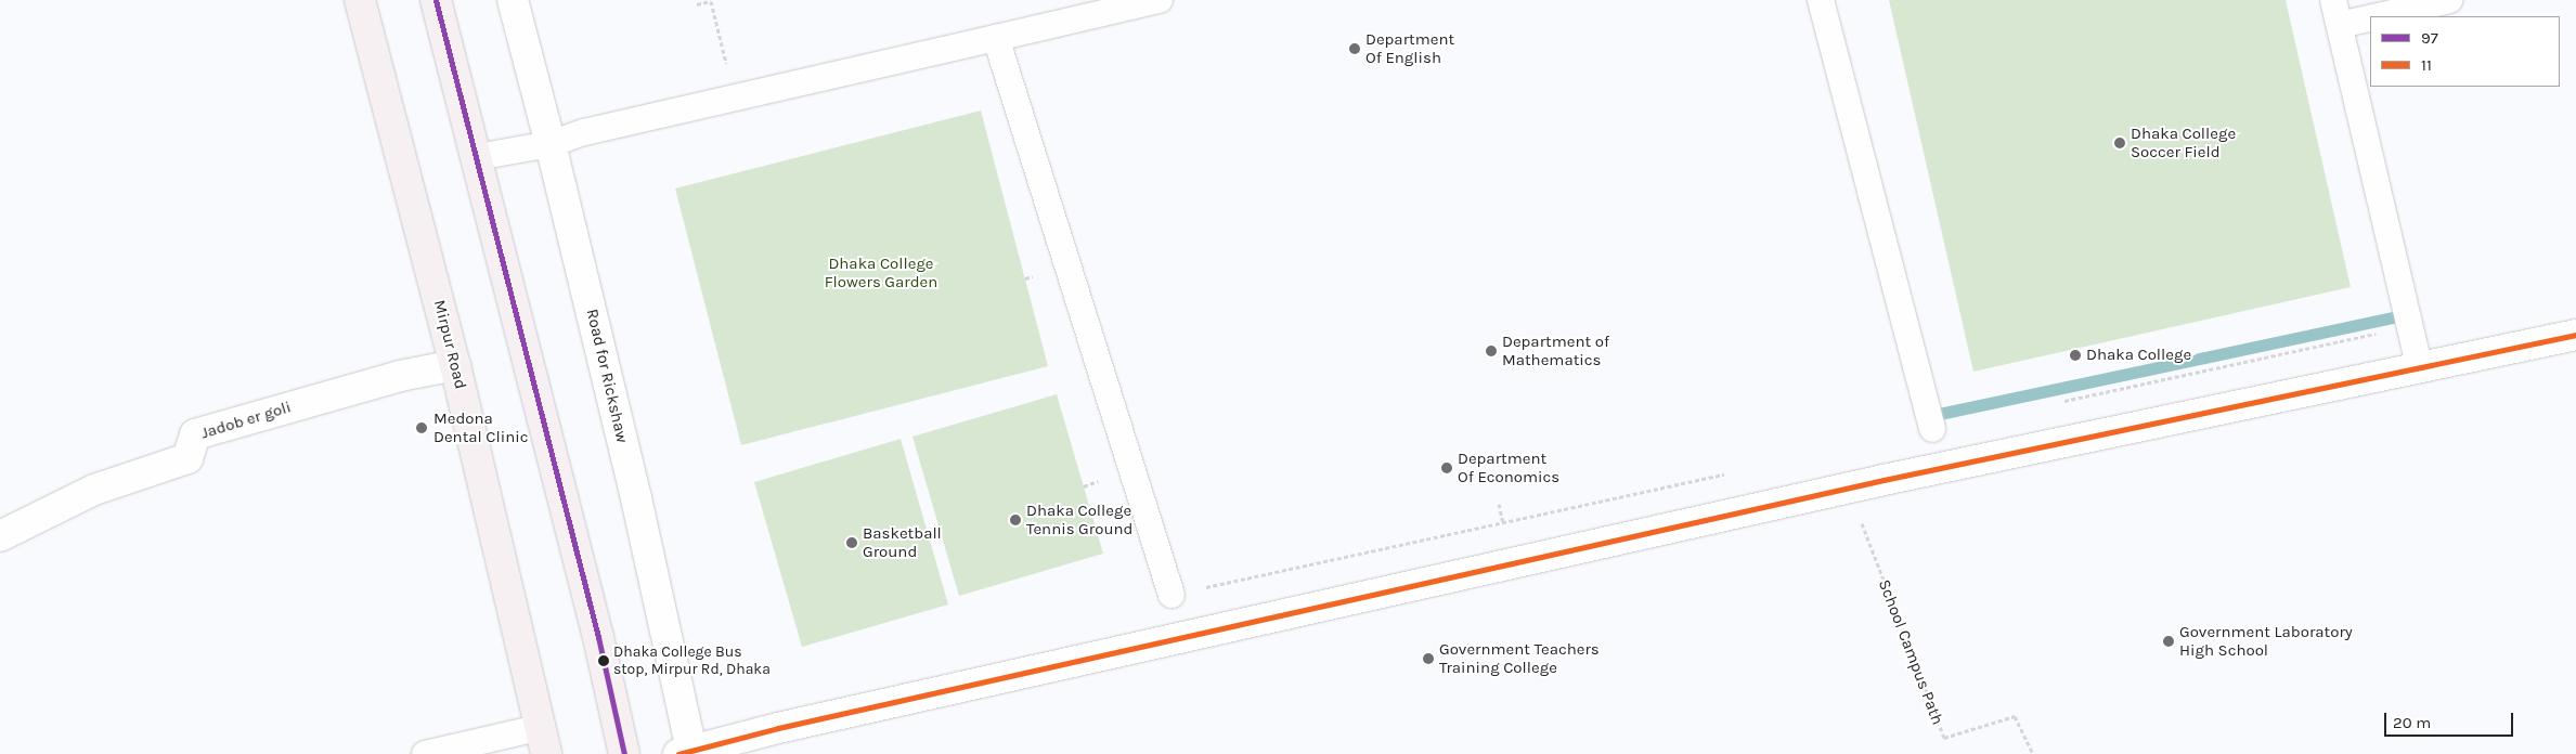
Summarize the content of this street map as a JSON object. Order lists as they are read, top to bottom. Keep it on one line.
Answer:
{"streets":{"highway":["Mirpur Road"],"street":["Road for Rickshaw","Jadob er goli"],"path":["School Campus Path"]},"crossings":[["Mirpur Road","Jadob er goli"]],"parks":["Dhaka College Flowers Garden"],"places":["Department Of English","Dhaka College Soccer Field","Department of Mathematics","Dhaka College","Medona Dental Clinic","Department Of Economics","Dhaka College Tennis Ground","Basketball Ground","Government Laboratory High School","Government Teachers Training College","Dhaka College Bus stop, Mirpur Rd, Dhaka"],"lines":["transit line 97","transit line 11"],"legend":["97","11"],"scale_bar":"20 m"}
